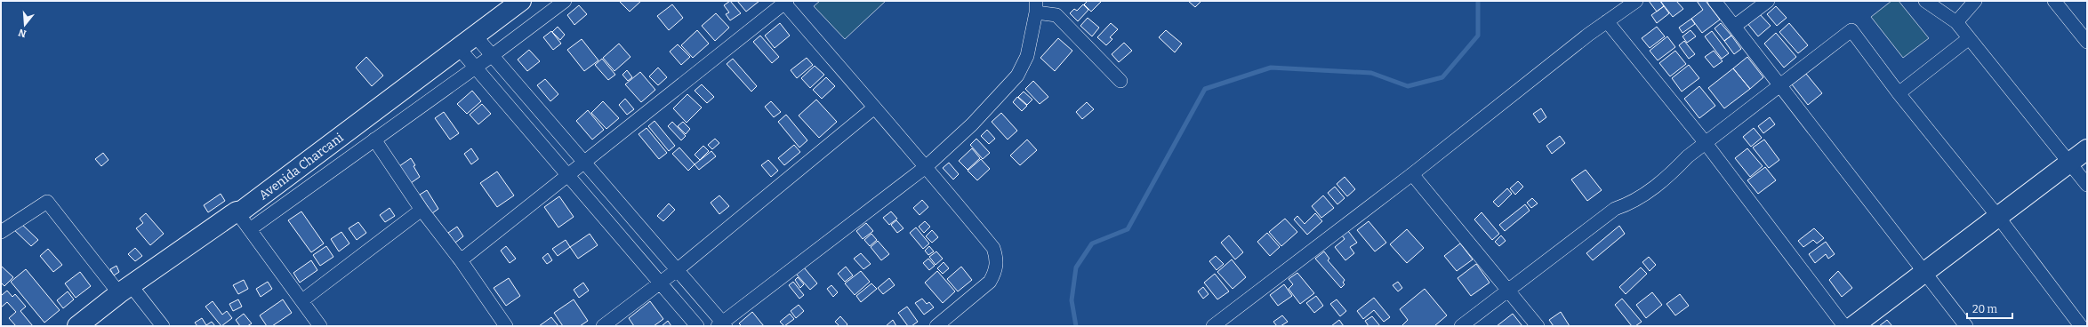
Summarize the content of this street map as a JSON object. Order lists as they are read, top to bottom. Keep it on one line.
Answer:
{"streets":{"main road":["Avenida Charcani"]},"scale_bar":"20 m","north":"bottom"}
